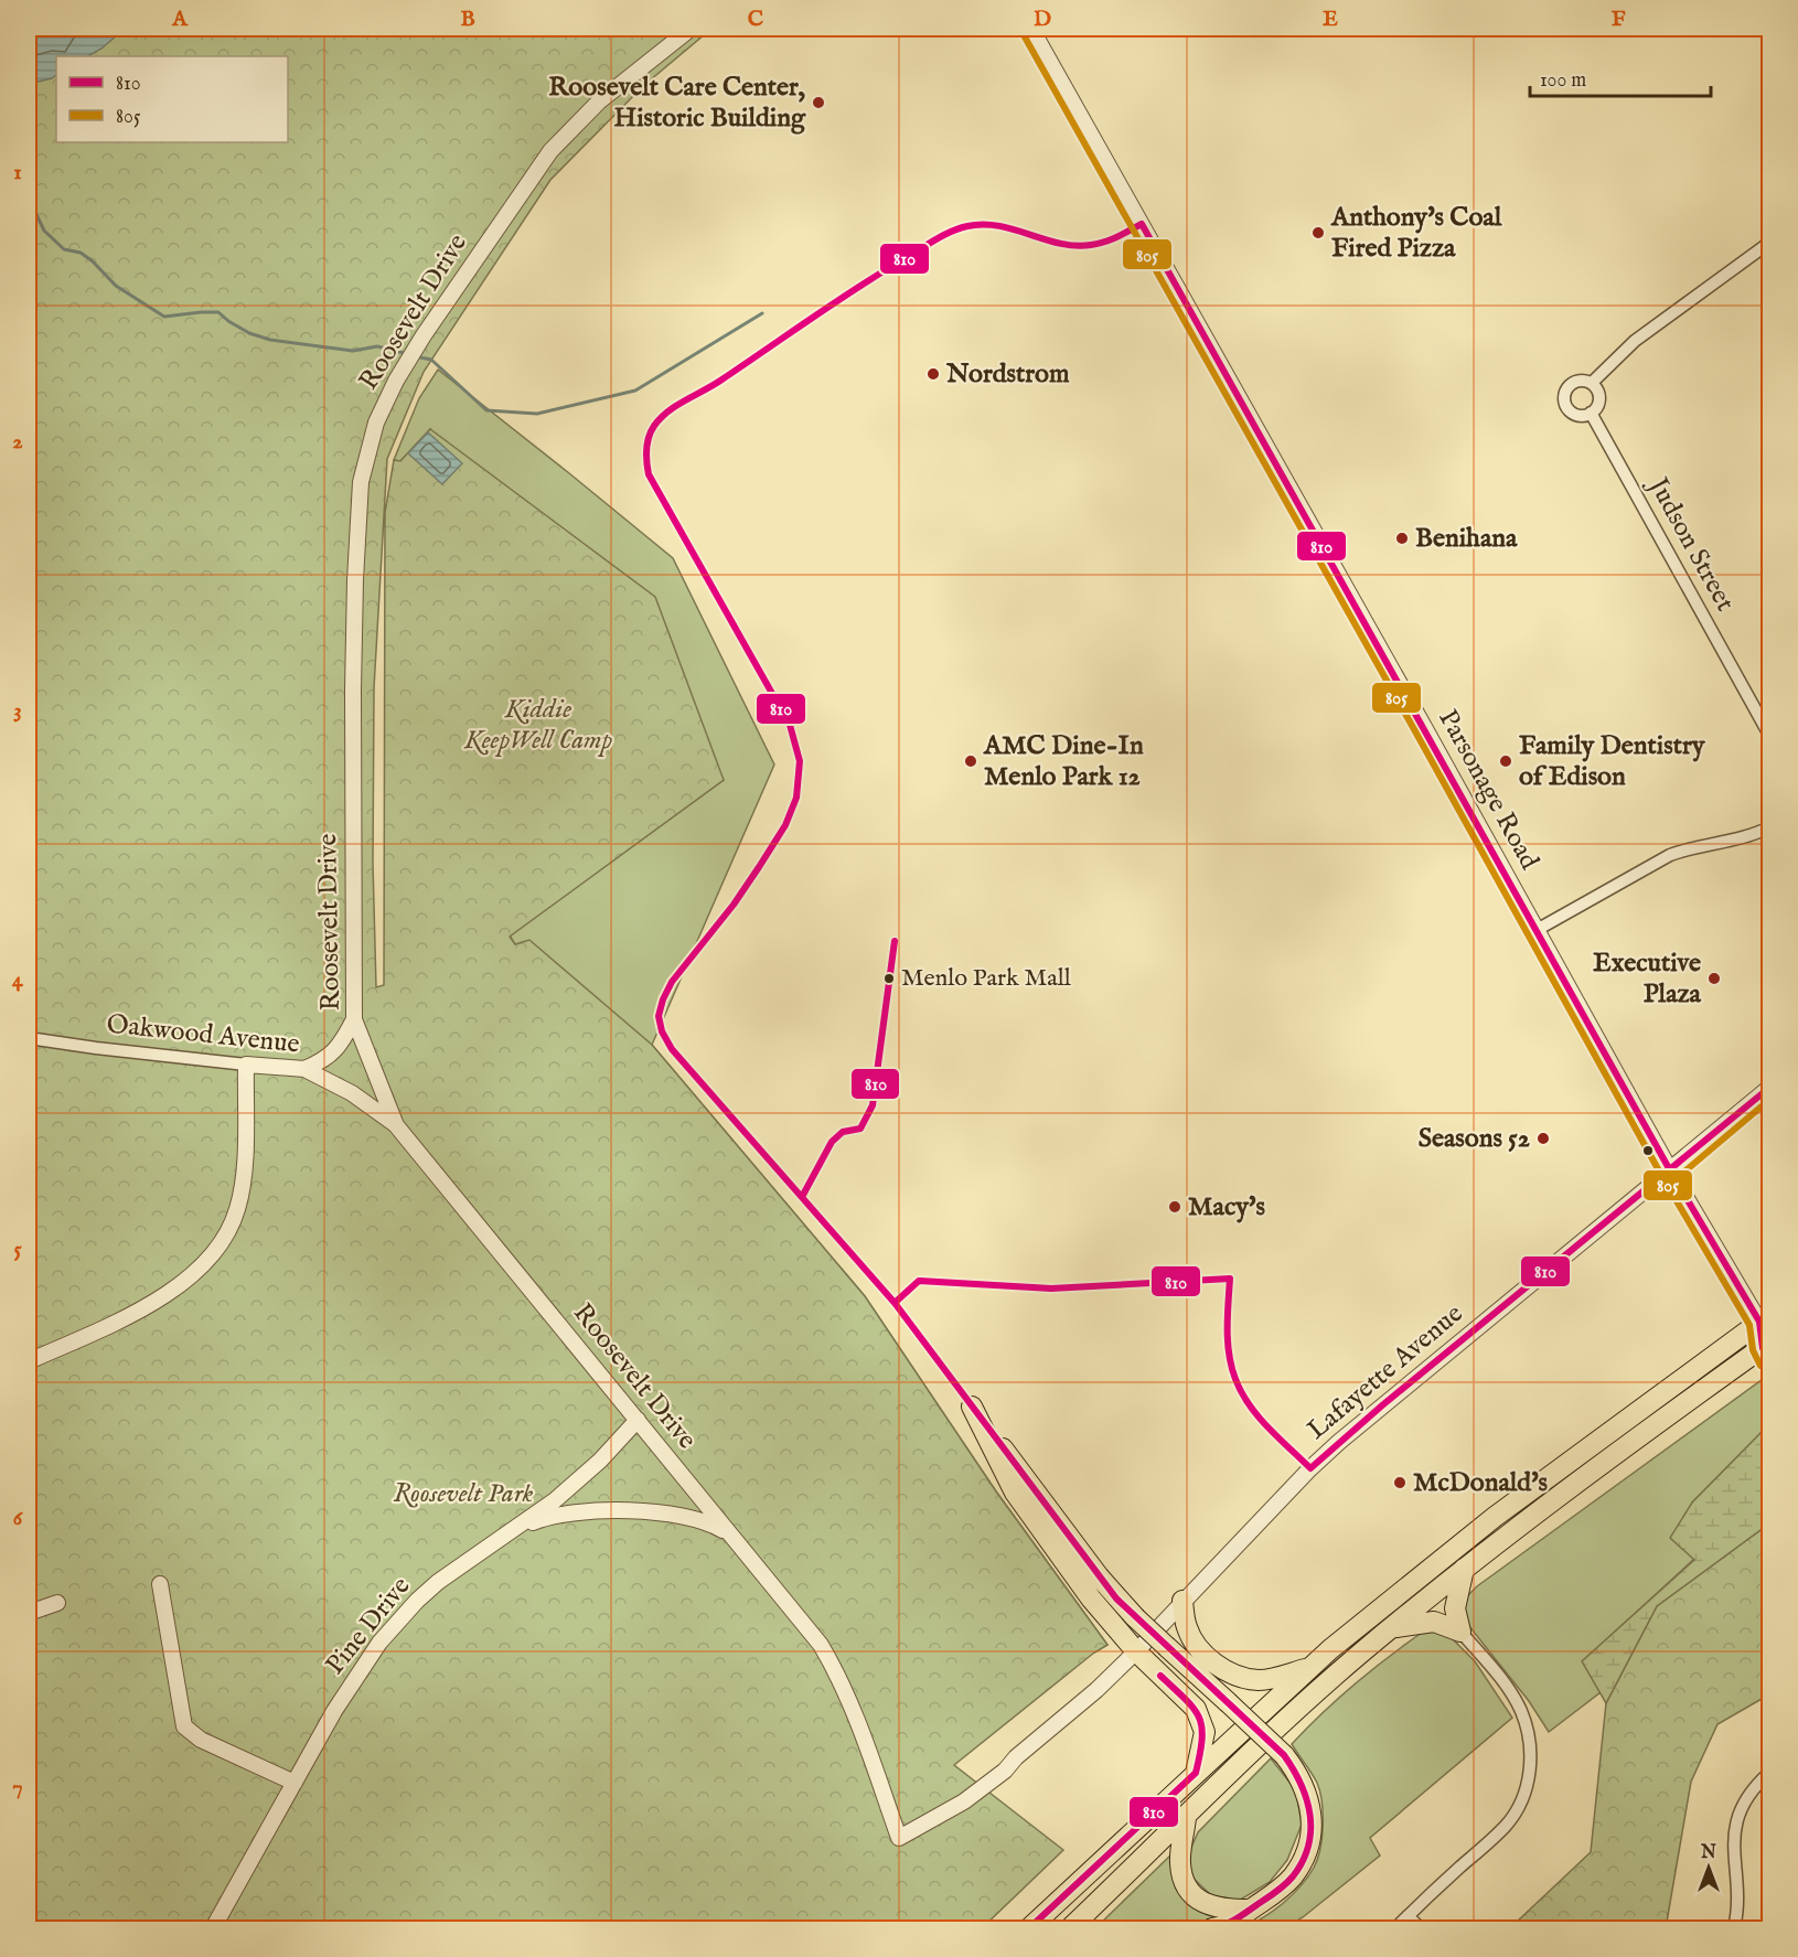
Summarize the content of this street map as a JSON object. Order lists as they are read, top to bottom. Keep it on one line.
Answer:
{"streets":{"street":["Roosevelt Drive","Judson Street","Parsonage Road","Oakwood Avenue","Lafayette Avenue","Pine Drive"]},"crossings":[["Roosevelt Drive","Oakwood Avenue"],["Roosevelt Drive","Lafayette Avenue"],["Roosevelt Drive","Pine Drive"],["Parsonage Road","Lafayette Avenue"]],"parks":["Kiddie KeepWell Camp","Roosevelt Park"],"places":["Roosevelt Care Center, Historic Building","Anthony's Coal Fired Pizza","Nordstrom","Benihana","AMC Dine-In Menlo Park 12","Family Dentistry of Edison","Menlo Park Mall","Executive Plaza","Seasons 52","Macy's","McDonald's"],"lines":["transit line 805","transit line 810"],"legend":["810","805"],"scale_bar":"100 m","north":"top","grid":{"columns":["A","B","C","D","E","F"],"rows":["1","2","3","4","5","6","7"]}}
